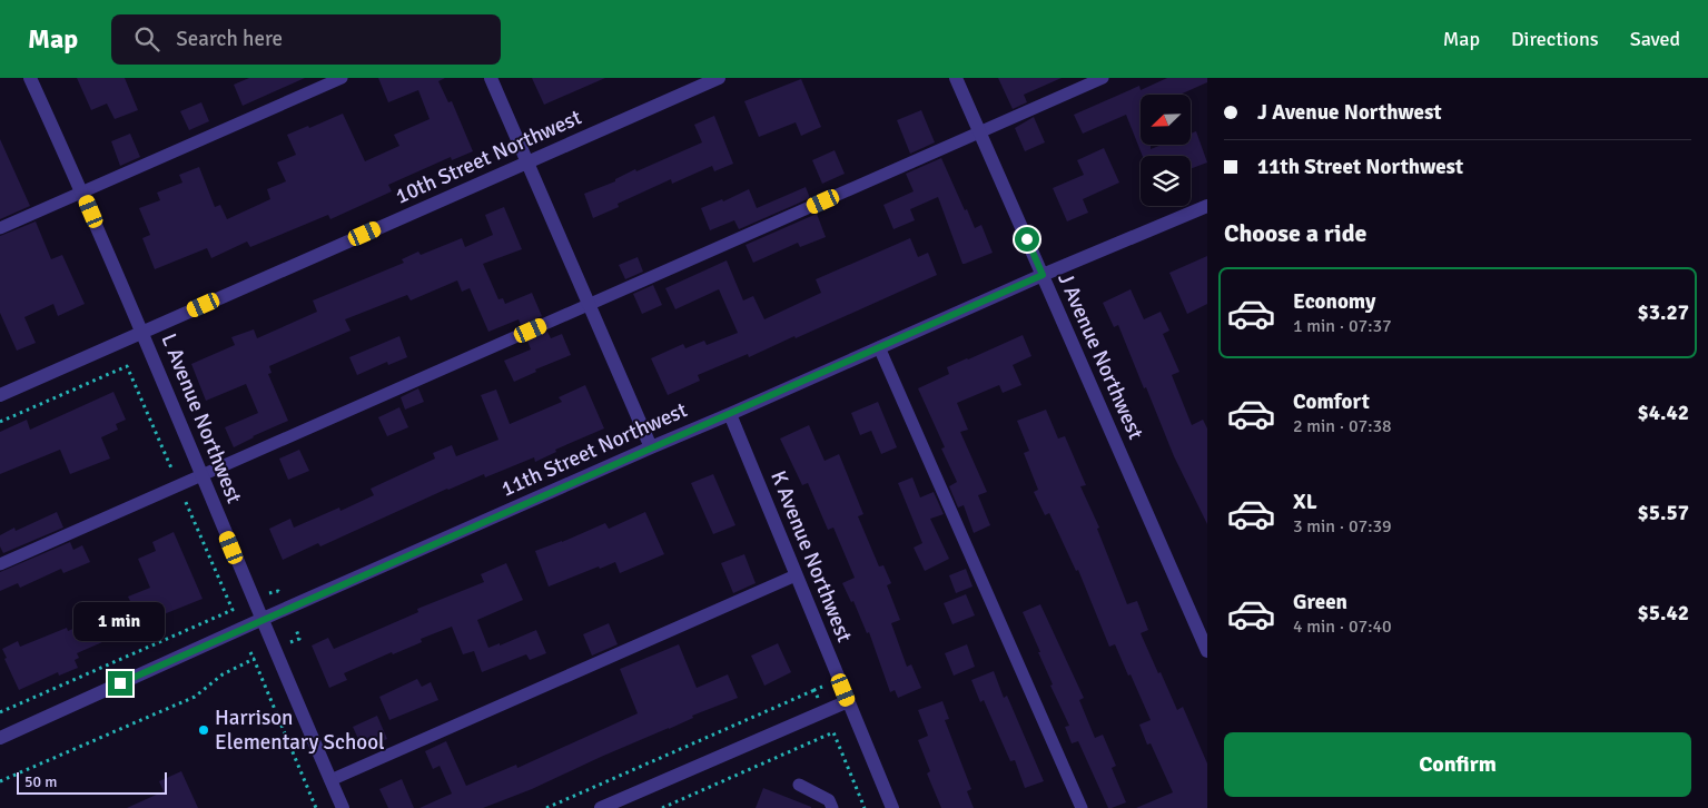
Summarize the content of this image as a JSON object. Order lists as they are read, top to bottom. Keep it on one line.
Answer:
{"streets":{"street":["10th Street Northwest","J Avenue Northwest","L Avenue Northwest","11th Street Northwest","K Avenue Northwest"]},"crossings":[["10th Street Northwest","L Avenue Northwest"],["J Avenue Northwest","11th Street Northwest"],["L Avenue Northwest","11th Street Northwest"],["11th Street Northwest","K Avenue Northwest"]],"places":["Harrison Elementary School"],"scale_bar":"50 m","north":"bottom left","page":{"header":"Map","search":"Search here","nav":["Map","Directions","Saved"],"banner":["J Avenue Northwest","11th Street Northwest"],"heading":"Choose a ride","list":[{"name":"Economy","note":"1 min · 07:37","value":"$3.27"},{"name":"Comfort","note":"2 min · 07:38","value":"$4.42"},{"name":"XL","note":"3 min · 07:39","value":"$5.57"},{"name":"Green","note":"4 min · 07:40","value":"$5.42"}],"bubble":"1 min","buttons":"Confirm","scale":"50 m"}}
